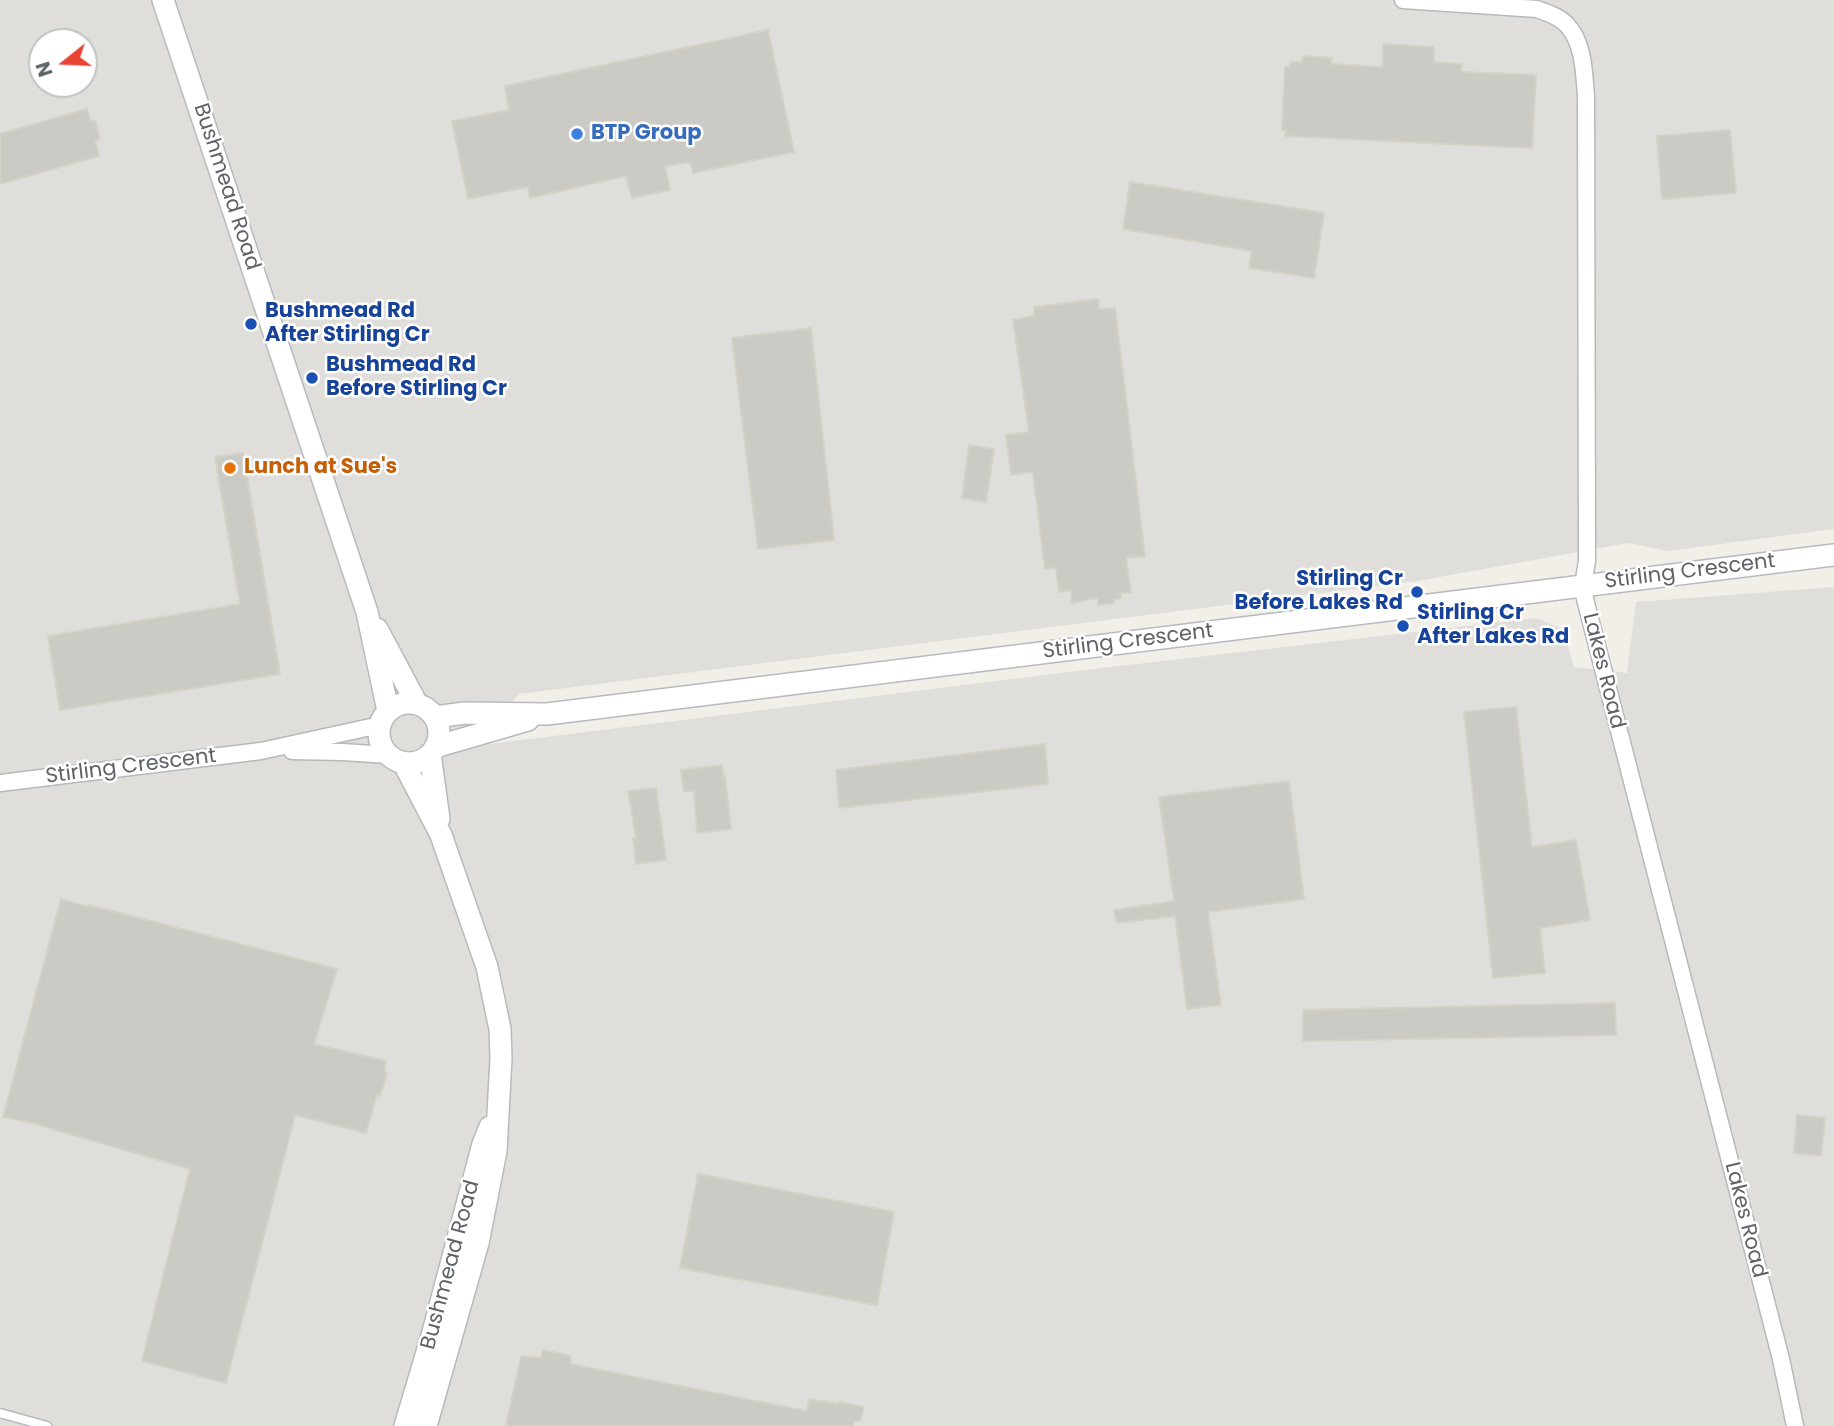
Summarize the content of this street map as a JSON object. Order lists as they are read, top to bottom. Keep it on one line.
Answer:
{"streets":{"main road":["Bushmead Road","Stirling Crescent"],"street":["Lakes Road"]},"crossings":[["Bushmead Road","Stirling Crescent"],["Stirling Crescent","Lakes Road"]],"places":["BTP Group","Bushmead Rd After Stirling Cr","Bushmead Rd Before Stirling Cr","Lunch at Sue's","Stirling Cr Before Lakes Rd","Stirling Cr After Lakes Rd"],"north":"left"}
